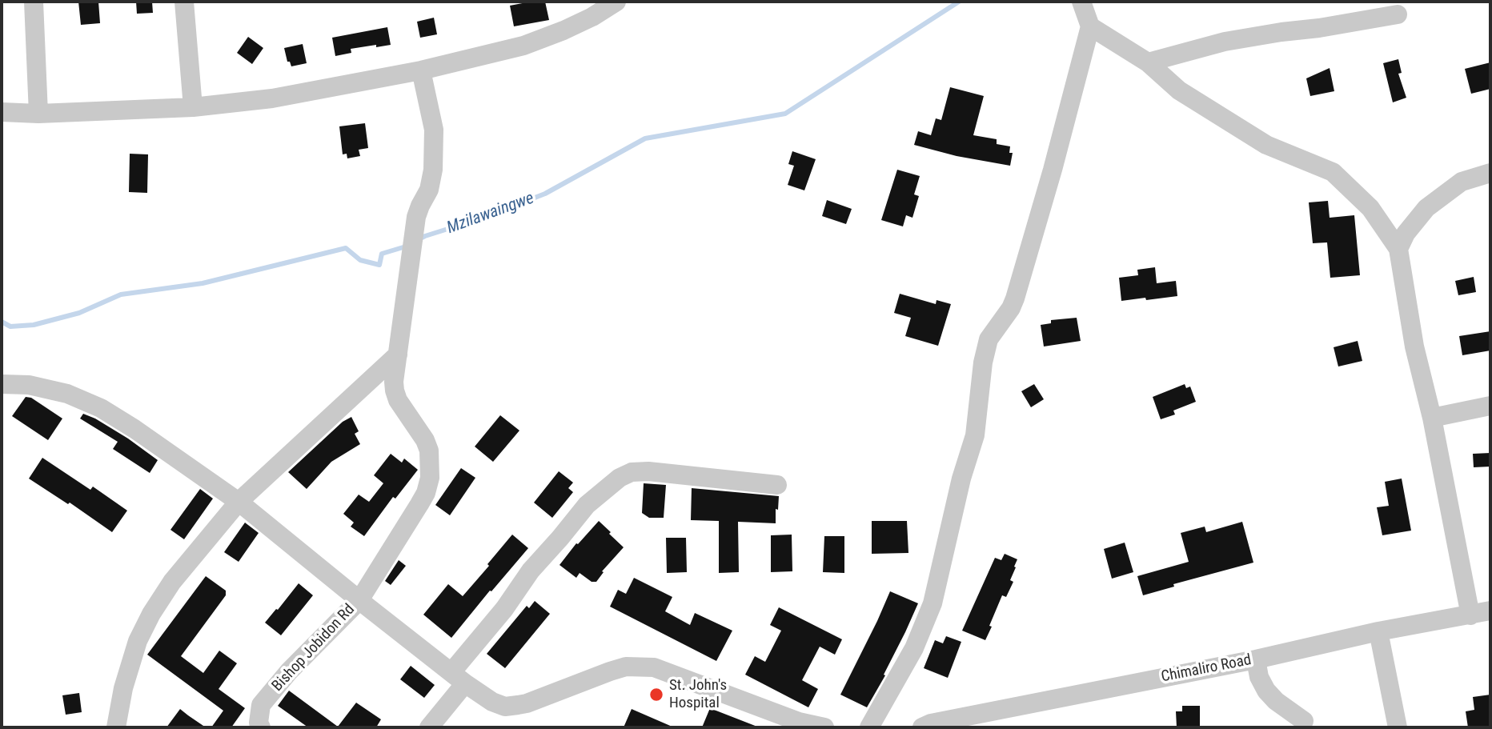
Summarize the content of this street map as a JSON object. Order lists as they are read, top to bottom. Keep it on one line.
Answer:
{"streets":{"street":["Bishop Jobidon Rd","Chimaliro Road"]},"water":["Mzilawaingwe"],"places":["St. John's Hospital"]}
